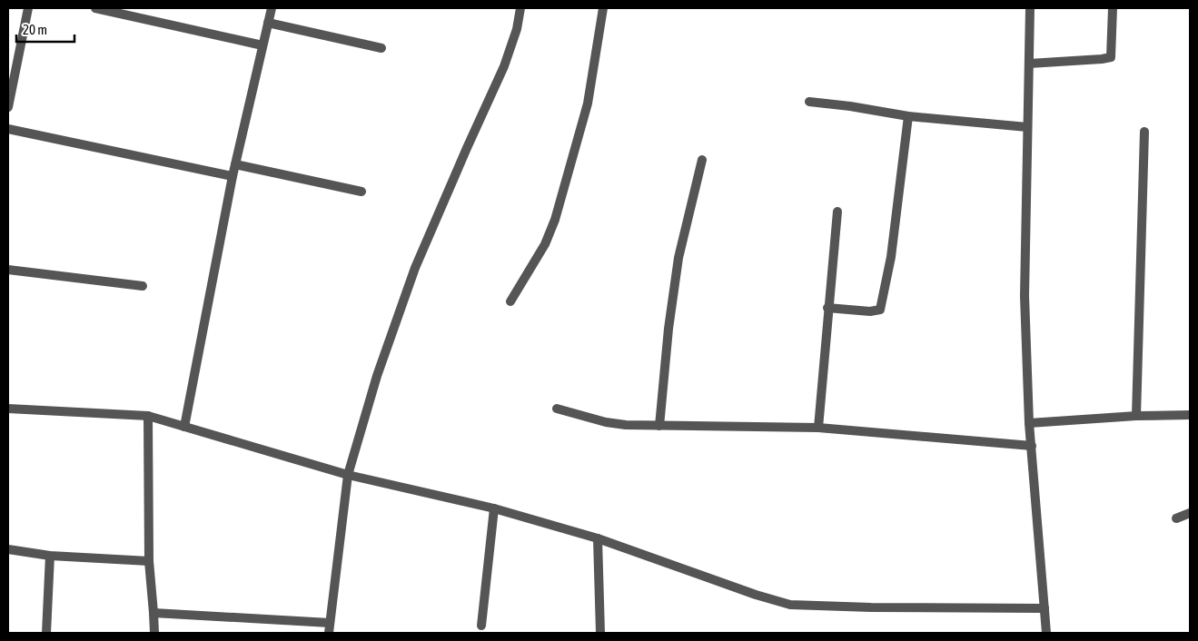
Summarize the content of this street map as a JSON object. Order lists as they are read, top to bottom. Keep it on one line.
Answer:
{"scale_bar":"20 m"}
